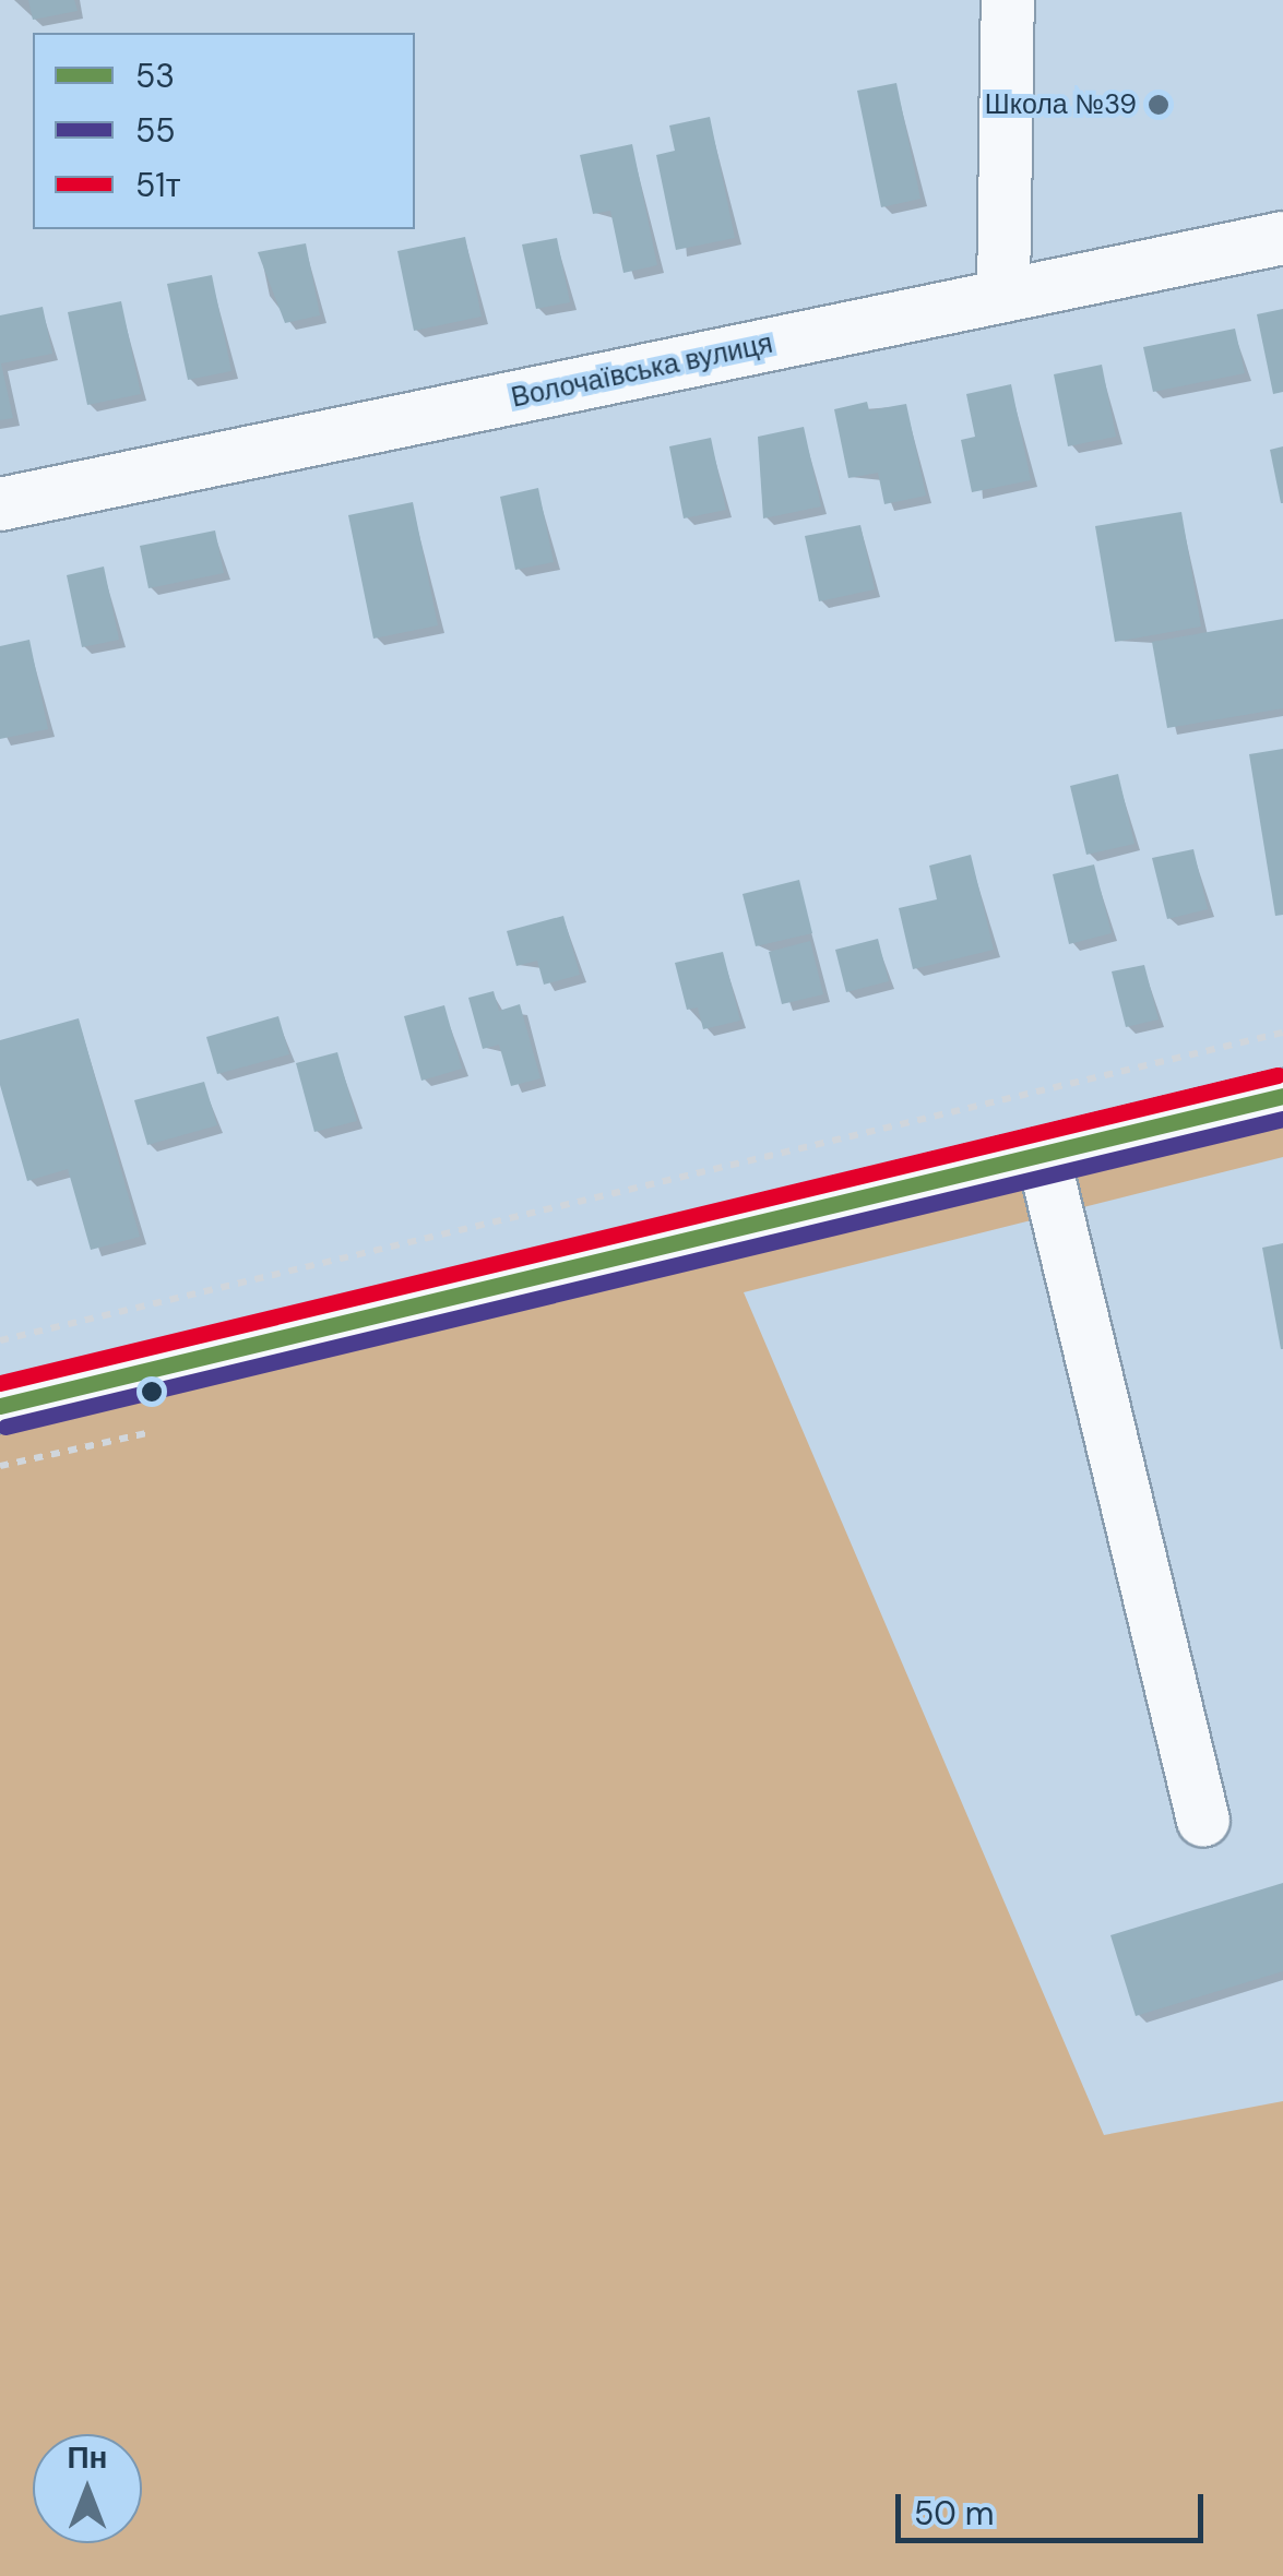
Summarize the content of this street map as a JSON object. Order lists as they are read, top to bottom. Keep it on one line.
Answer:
{"streets":{"street":["Волочаївська вулиця"]},"places":["Школа №39"],"lines":["transit line 51т","transit line 53","transit line 55"],"legend":["53","55","51т"],"scale_bar":"50 m","north":"top"}
